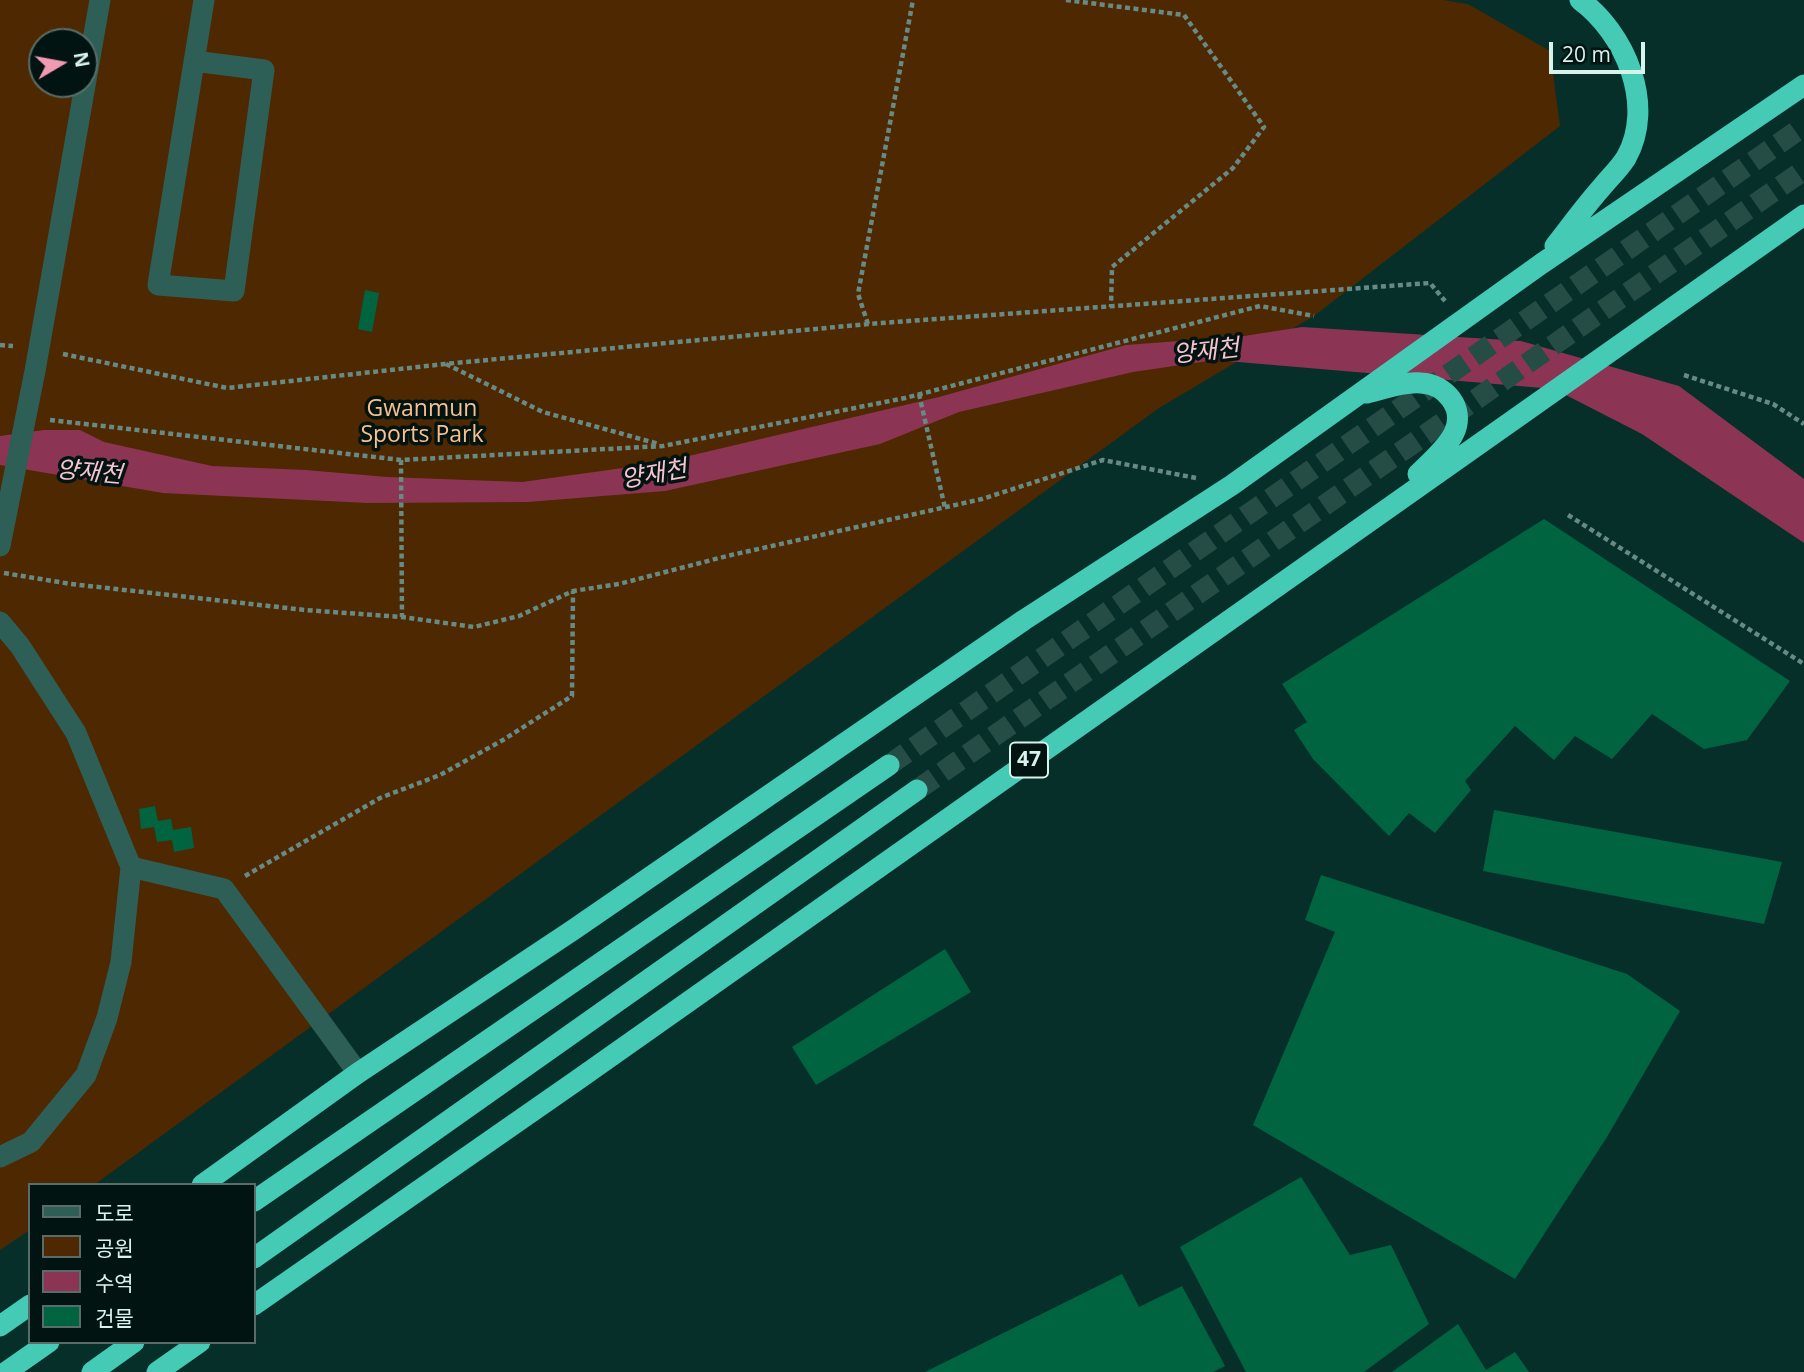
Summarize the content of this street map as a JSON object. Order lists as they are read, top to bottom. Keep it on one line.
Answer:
{"streets":{"highway":["47"]},"water":["양재천"],"parks":["Gwanmun Sports Park"],"legend":["도로","공원","수역","건물"],"scale_bar":"20 m","north":"right"}
